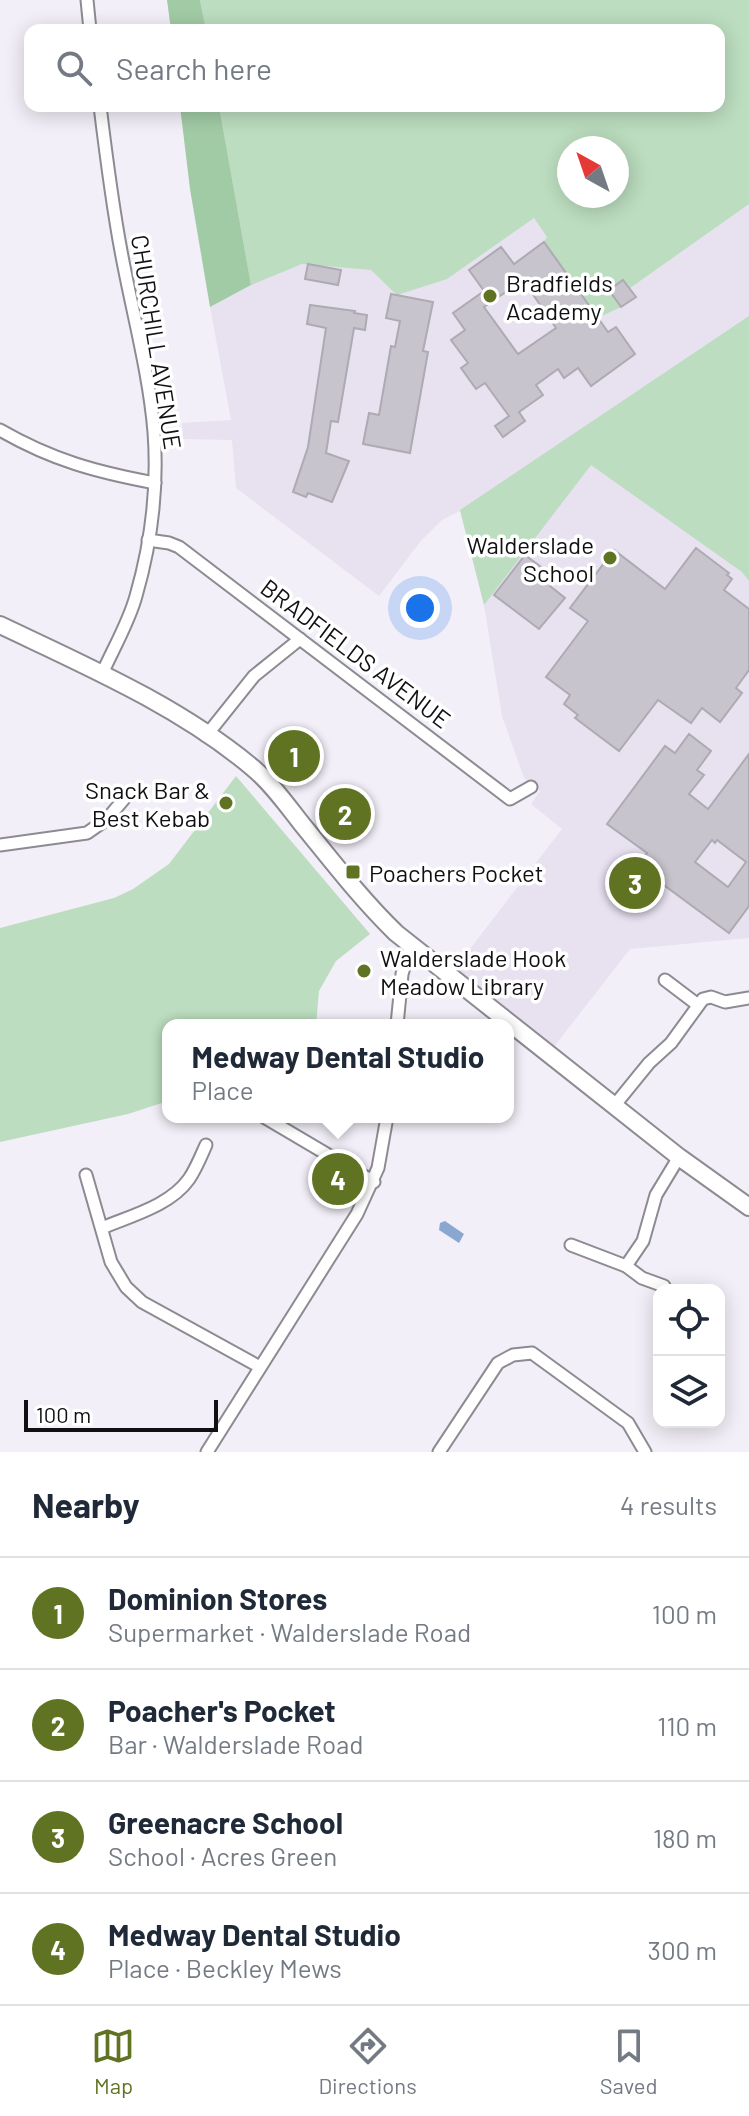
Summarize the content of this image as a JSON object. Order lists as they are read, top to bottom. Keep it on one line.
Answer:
{"streets":{"street":["CHURCHILL AVENUE","BRADFIELDS AVENUE"]},"crossings":[["CHURCHILL AVENUE","BRADFIELDS AVENUE"]],"places":{"other":["Bradfields Academy","Walderslade School","Snack Bar & Best Kebab","Walderslade Hook Meadow Library"],"transit":["Poachers Pocket"]},"scale_bar":"100 m","north":"top left","page":{"search":"Search here","pins":["1","2","3","4"],"popup":["Medway Dental Studio","Place"],"scale":"100 m","heading":["Nearby","4 results"],"list":[{"mark":"1","name":"Dominion Stores","note":"Supermarket · Walderslade Road","value":"100 m"},{"mark":"2","name":"Poacher's Pocket","note":"Bar · Walderslade Road","value":"110 m"},{"mark":"3","name":"Greenacre School","note":"School · Acres Green","value":"180 m"},{"mark":"4","name":"Medway Dental Studio","note":"Place · Beckley Mews","value":"300 m"}],"nav":["Map","Directions","Saved"]}}
